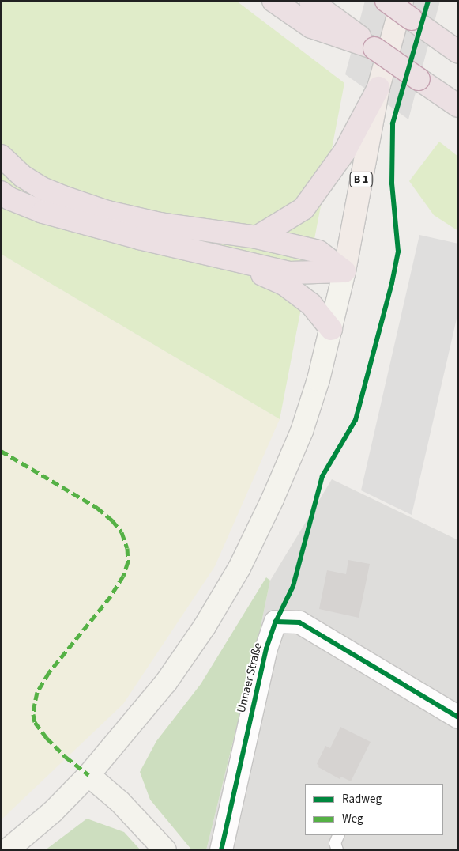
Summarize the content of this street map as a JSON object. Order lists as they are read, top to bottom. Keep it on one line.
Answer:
{"streets":{"main road":["B 1"],"street":["Unnaer Straße"]},"legend":["Radweg","Weg"]}
